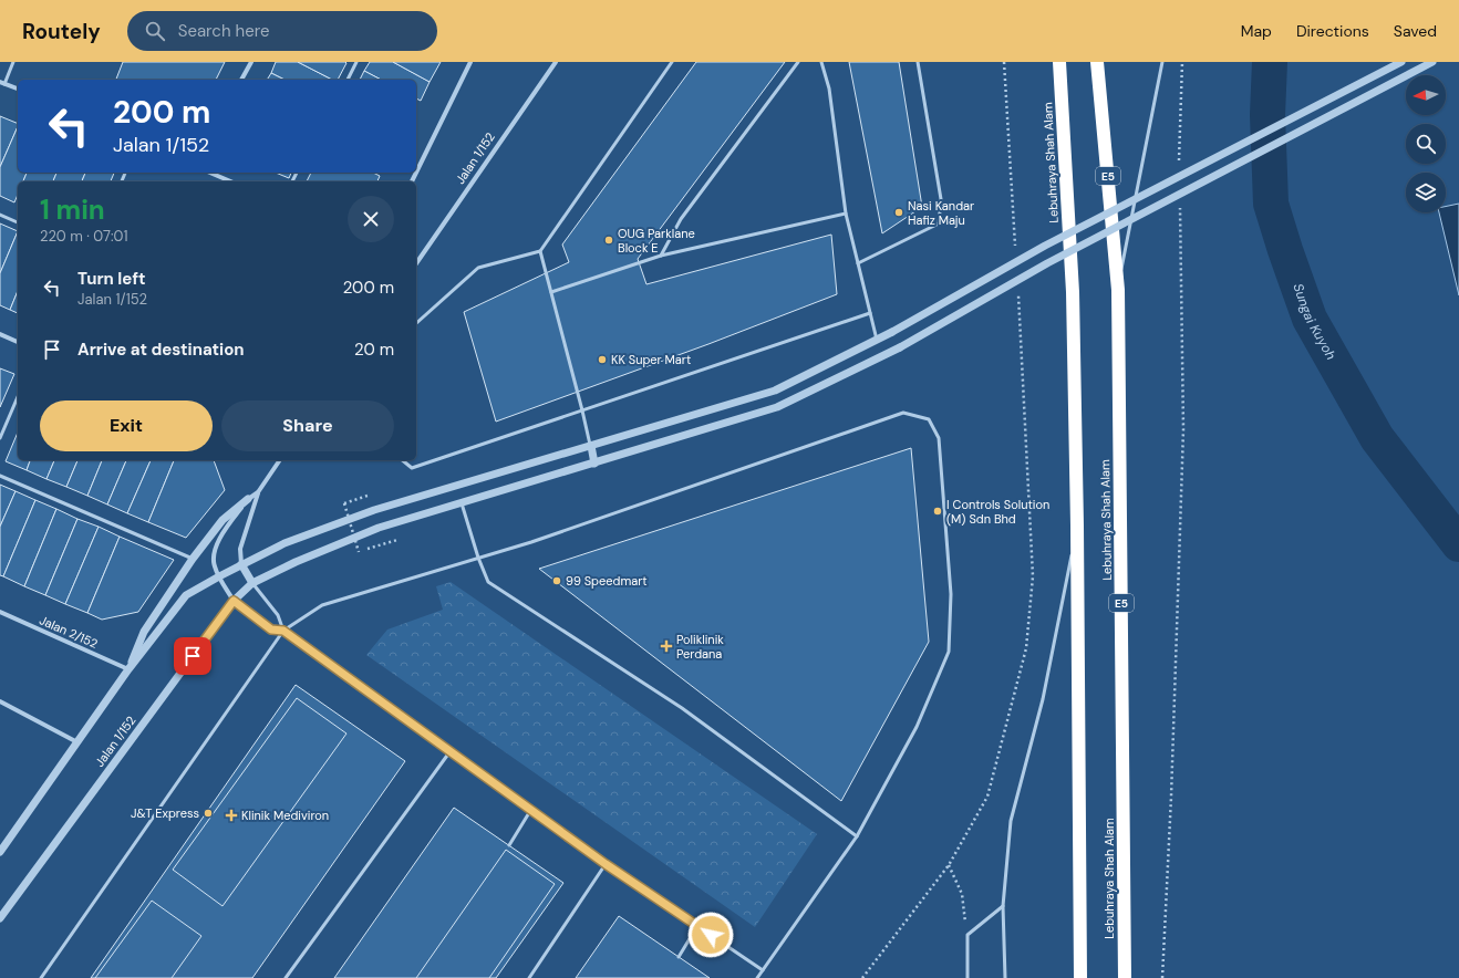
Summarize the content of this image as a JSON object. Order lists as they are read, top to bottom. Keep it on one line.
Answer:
{"streets":{"highway":["Lebuhraya Shah Alam","E5"],"street":["Jalan 1/152","Jalan 2/152"]},"water":["Sungai Kuyoh"],"places":{"other":["Nasi Kandar Hafiz Maju","OUG Parklane Block E","KK Super Mart","I Controls Solution (M) Sdn Bhd","99 Speedmart","J&T Express"],"health":["Poliklinik Perdana","Klinik Mediviron"]},"north":"left","page":{"header":"Routely","search":"Search here","nav":["Map","Directions","Saved"],"turn":["200 m","Jalan 1/152"],"heading":["1 min","220 m · 07:01"],"list":[{"name":"Turn left","note":"Jalan 1/152","value":"200 m"},{"name":"Arrive at destination","value":"20 m"}],"buttons":["Exit","Share"]}}
